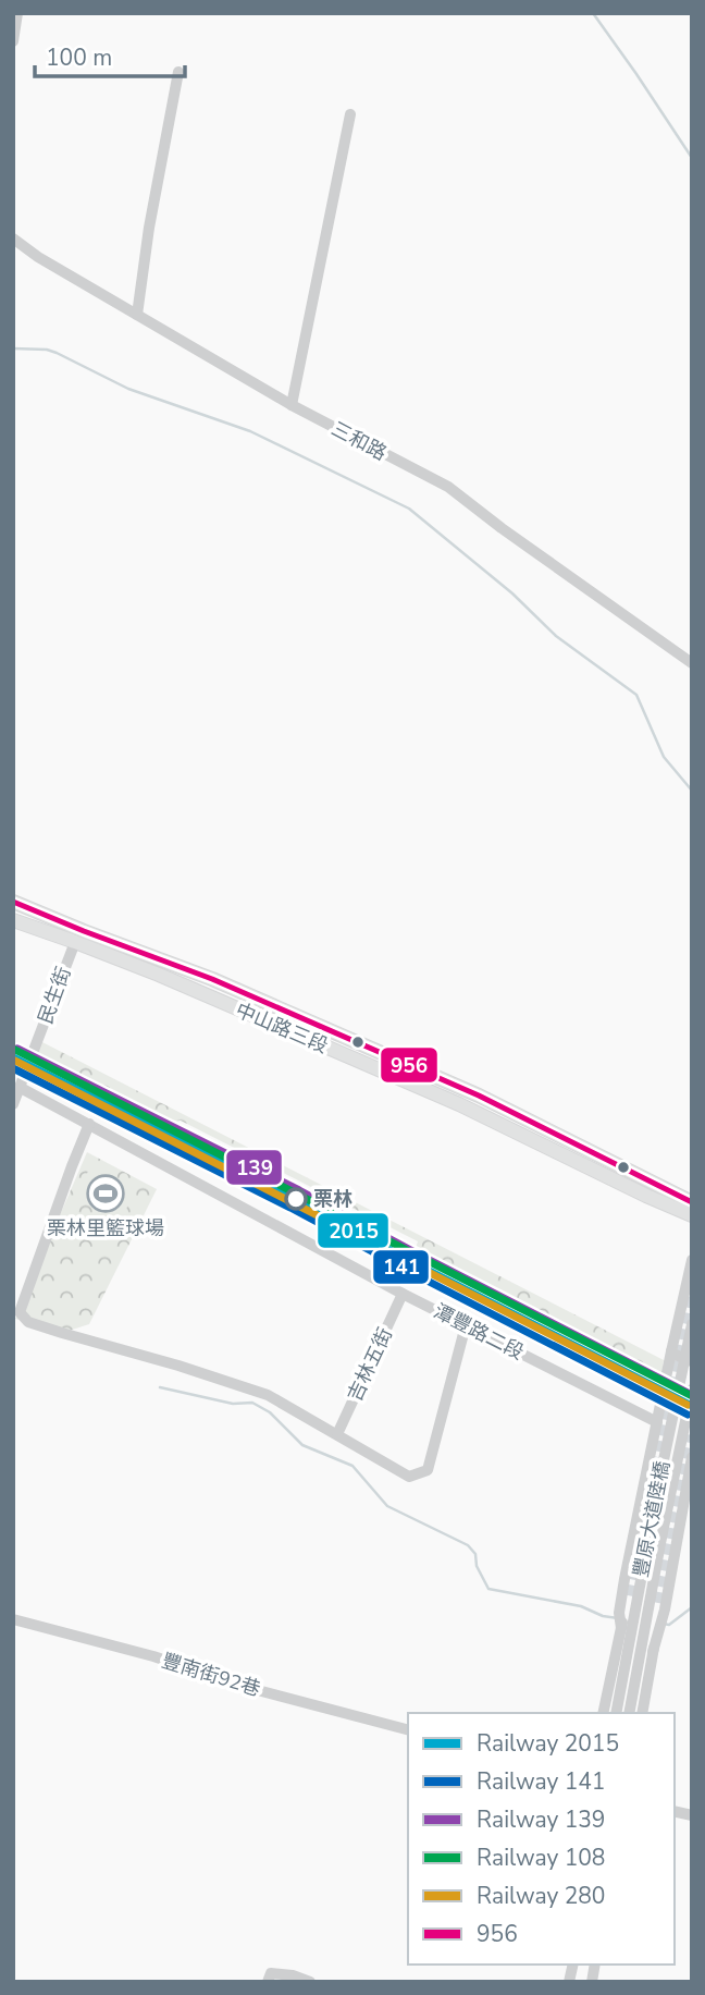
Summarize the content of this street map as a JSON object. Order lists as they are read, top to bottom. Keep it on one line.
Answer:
{"streets":{"main road":["中山路三段"],"street":["三和路","民生街","潭豐路二段","吉林五街","豐原大道陸橋","豐南街92巷"]},"crossings":[["民生街","中山路三段"],["民生街","潭豐路二段"],["潭豐路二段","吉林五街"]],"places":{"sports":["栗林里籃球場"],"other":["栗林"]},"lines":["transit line 956","rail line 139","rail line 108","rail line 2015","rail line 280","rail line 141"],"legend":["Railway 2015","Railway 141","Railway 139","Railway 108","Railway 280","956"],"scale_bar":"100 m"}
